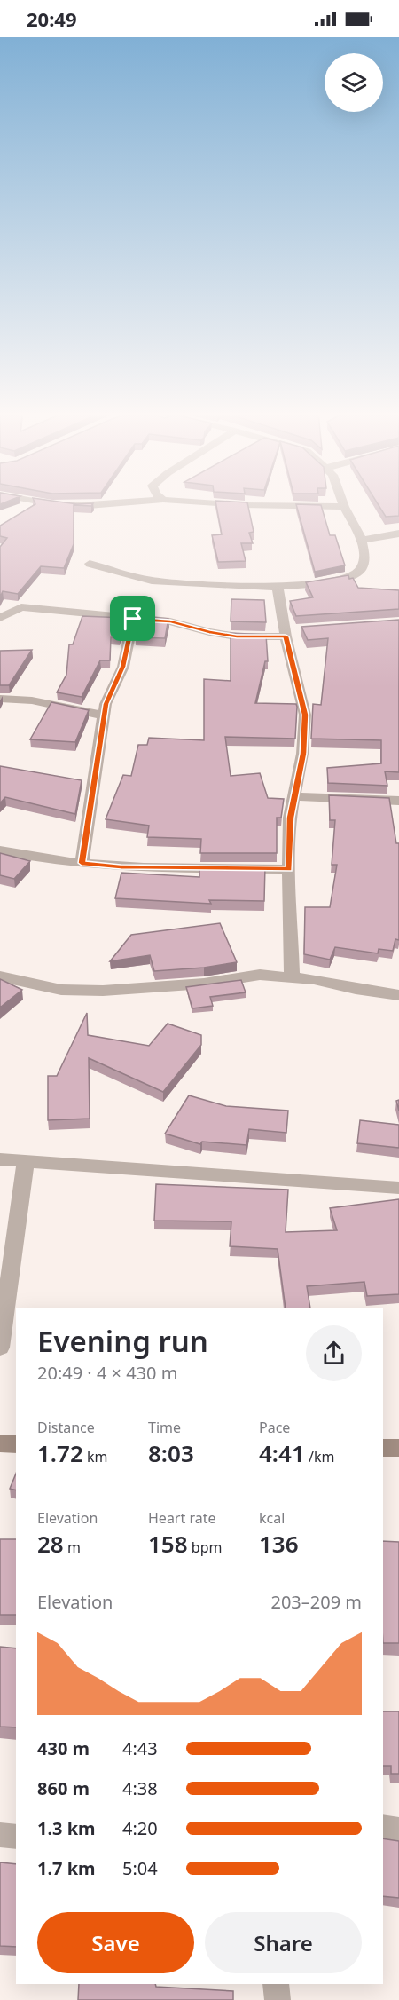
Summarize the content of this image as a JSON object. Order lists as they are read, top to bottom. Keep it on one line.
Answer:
{"page":{"status":"20:49","heading":["Evening run","20:49 · 4 × 430 m"],"stats":[["Distance","1.72 km"],["Time","8:03"],["Pace","4:41 /km"],["Elevation","28 m"],["Heart rate","158 bpm"],["kcal","136"]],"chart":["Elevation","203–209 m"],"list":[{"name":"430 m","note":"4:43"},{"name":"860 m","note":"4:38"},{"name":"1.3 km","note":"4:20"},{"name":"1.7 km","note":"5:04"}],"buttons":["Save","Share"]}}
